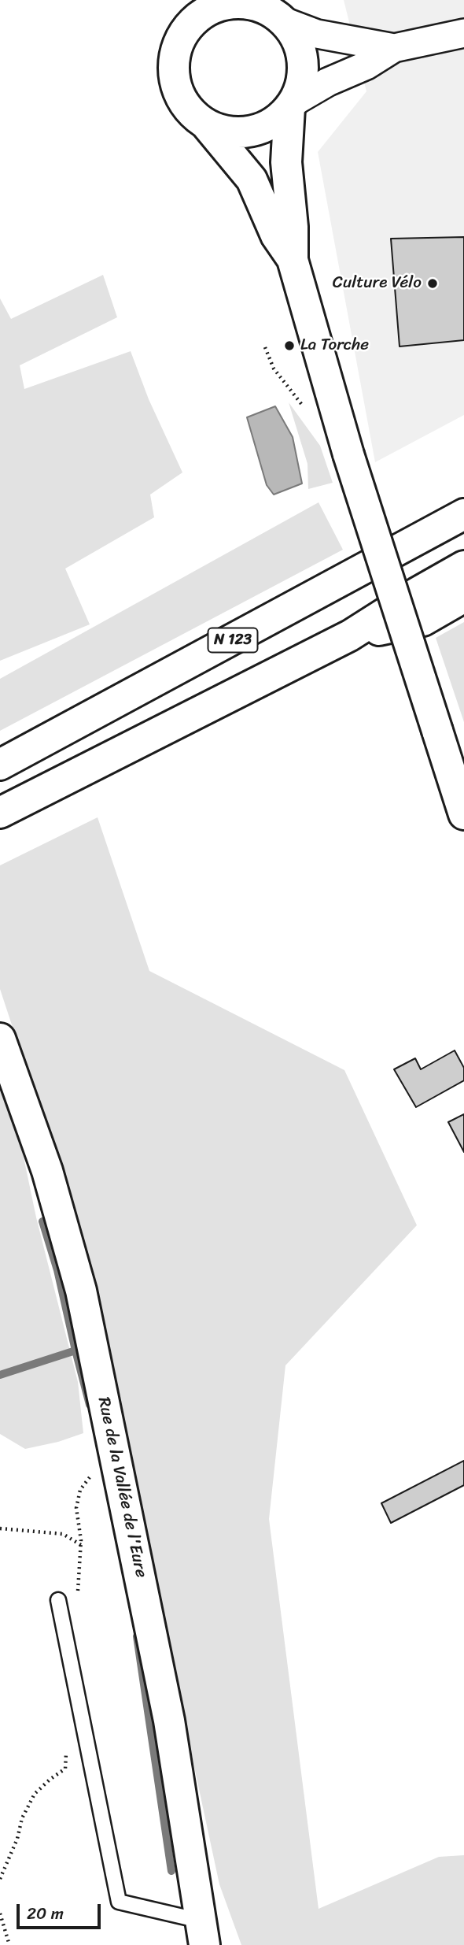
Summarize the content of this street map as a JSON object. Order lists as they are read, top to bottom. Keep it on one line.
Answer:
{"streets":{"street":["N 123","Rue de la Vallée de l'Eure"]},"places":["Culture Vélo","La Torche"],"scale_bar":"20 m"}
